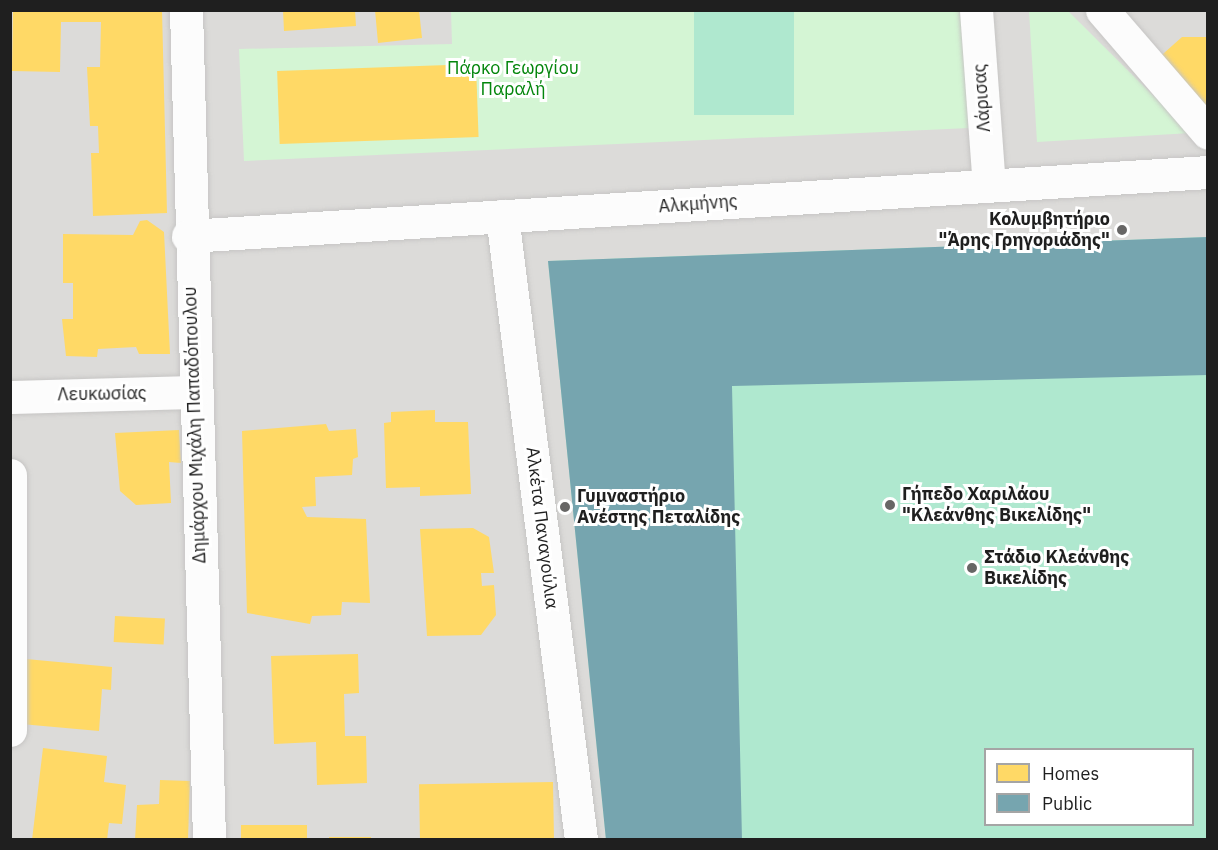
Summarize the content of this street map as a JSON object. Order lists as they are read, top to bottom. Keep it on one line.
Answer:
{"streets":{"street":["Λάρισας","Αλκμήνης","Λευκωσίας","Δημάρχου Μιχάλη Παπαδόπουλου","Αλκέτα Παναγούλια"]},"crossings":[["Λάρισας","Αλκμήνης"],["Αλκμήνης","Δημάρχου Μιχάλη Παπαδόπουλου"],["Αλκμήνης","Αλκέτα Παναγούλια"],["Λευκωσίας","Δημάρχου Μιχάλη Παπαδόπουλου"]],"parks":["Πάρκο Γεωργίου Παραλή"],"places":["Κολυμβητήριο \"Άρης Γρηγοριάδης\"","Γήπεδο Χαριλάου \"Κλεάνθης Βικελίδης\"","Γυμναστήριο Ανέστης Πεταλίδης","Στάδιο Κλεάνθης Βικελίδης"],"legend":["Homes","Public"]}
